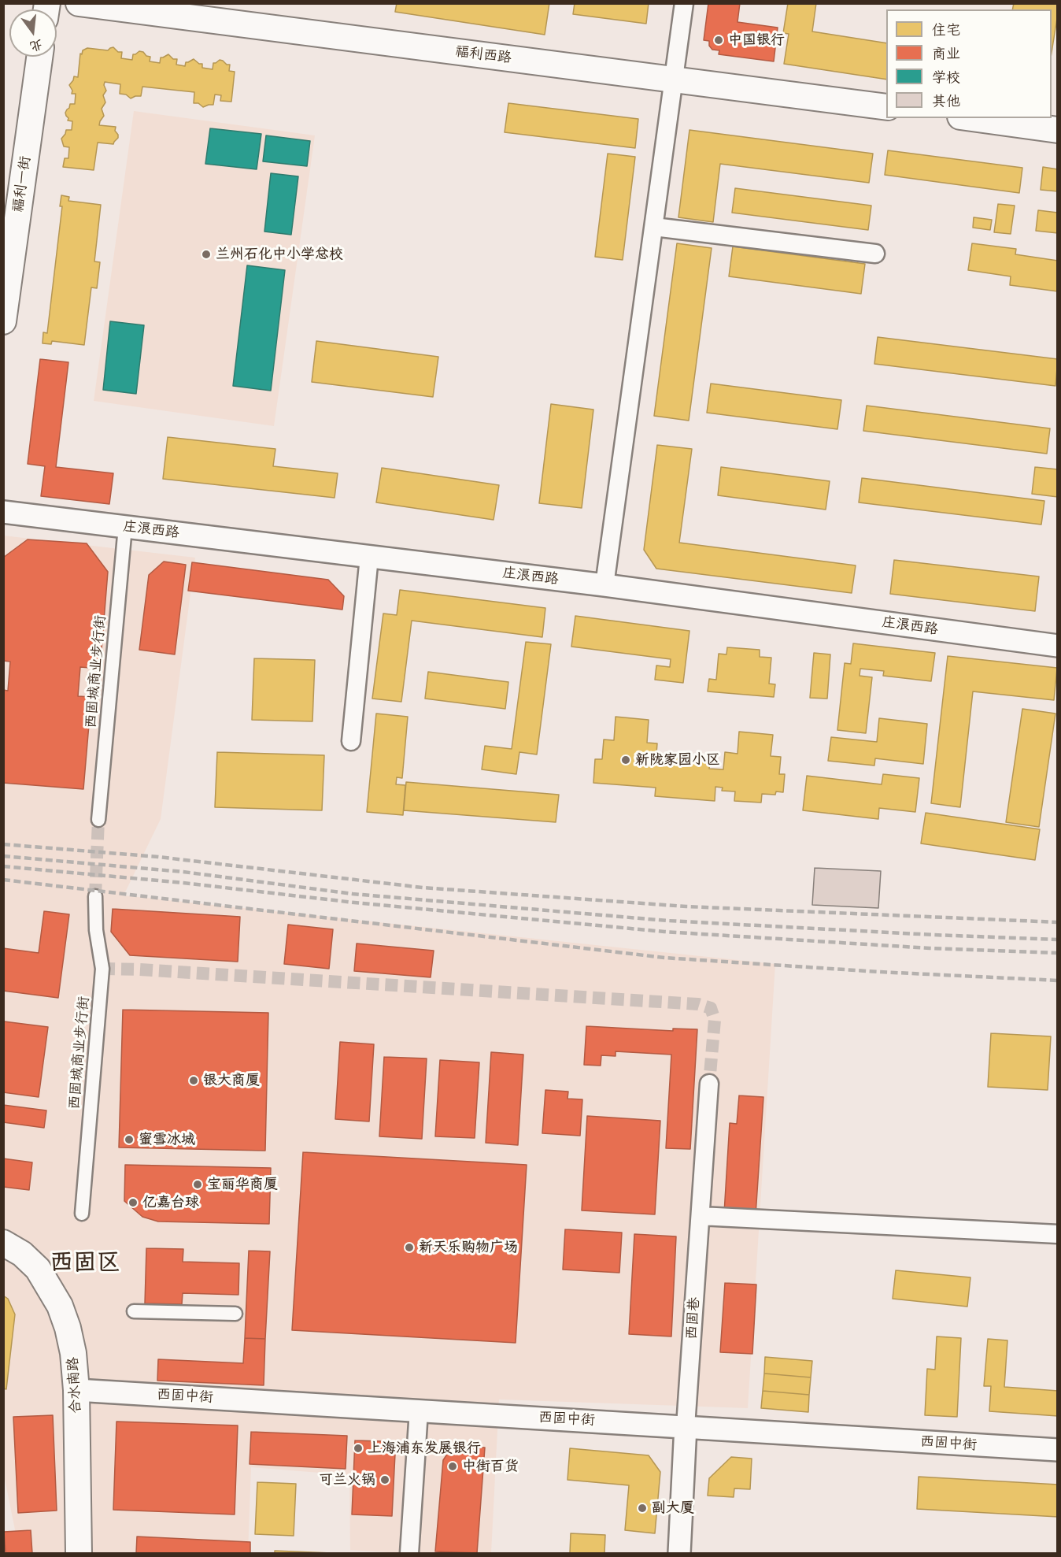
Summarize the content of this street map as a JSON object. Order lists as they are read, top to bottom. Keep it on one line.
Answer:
{"streets":{"main road":["福利西路","福利一街","合水南路"],"street":["庄浪西路","西固城商业步行街","西固巷","西固中街"]},"crossings":[["庄浪西路","西固城商业步行街"],["西固巷","西固中街"],["合水南路","西固中街"]],"districts":["西固区"],"places":["中国银行","兰州石化中小学总校","新陇家园小区","银大商厦","蜜雪冰城","宝丽华商厦","亿嘉台球","新天乐购物广场","上海浦东发展银行","中街百货","可兰火锅","副大厦"],"legend":["住宅","商业","学校","其他"],"north":"bottom"}
